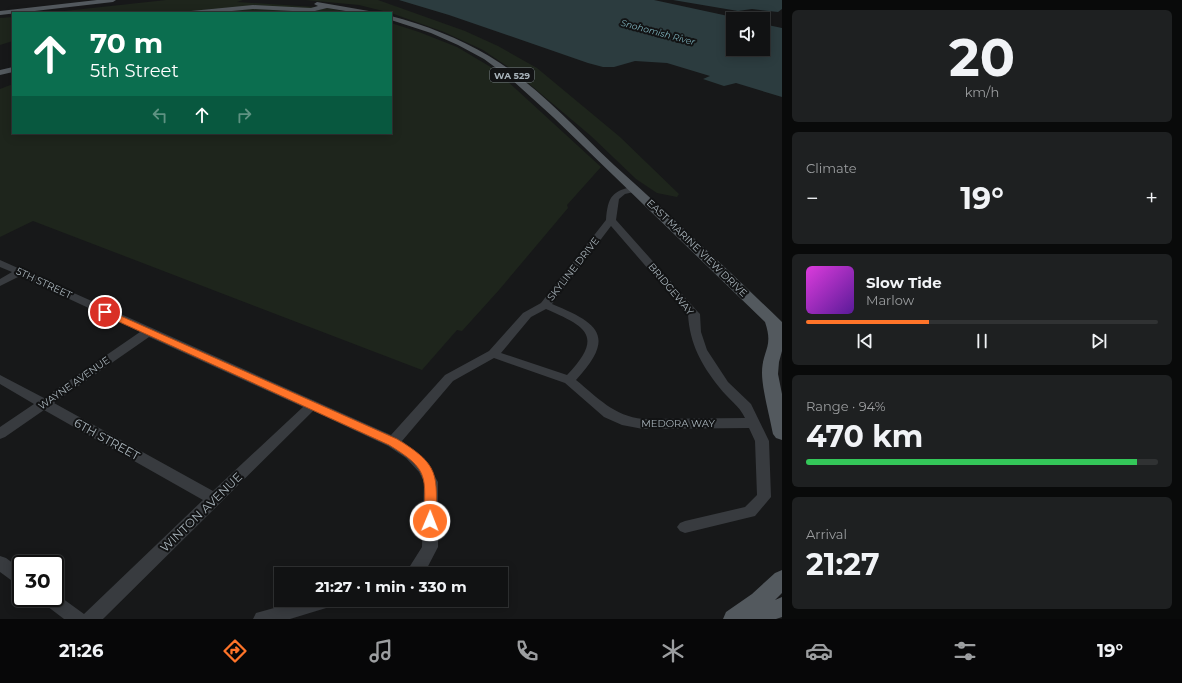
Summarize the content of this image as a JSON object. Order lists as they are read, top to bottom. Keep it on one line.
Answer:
{"streets":{"main road":["WA 529","EAST MARINE VIEW DRIVE"],"street":["SKYLINE DRIVE","5TH STREET","BRIDGEWAY","WAYNE AVENUE","MEDORA WAY","6TH STREET","WINTON AVENUE"]},"crossings":[["SKYLINE DRIVE","5TH STREET"],["SKYLINE DRIVE","BRIDGEWAY"],["SKYLINE DRIVE","MEDORA WAY"],["5TH STREET","WAYNE AVENUE"],["5TH STREET","WINTON AVENUE"],["BRIDGEWAY","MEDORA WAY"],["WAYNE AVENUE","6TH STREET"],["6TH STREET","WINTON AVENUE"]],"water":["Snohomish River"],"page":{"tile":[["20","km/h"],"Climate",["Range · 94%","470 km"],["Arrival","21:27"]],"turn":["70 m","5th Street"],"heat":["−","19°","+"],"song":["Slow Tide","Marlow"],"limit":"30","trip":"21:27 · 1 min · 330 m","tabs":["21:26","19°"]}}
